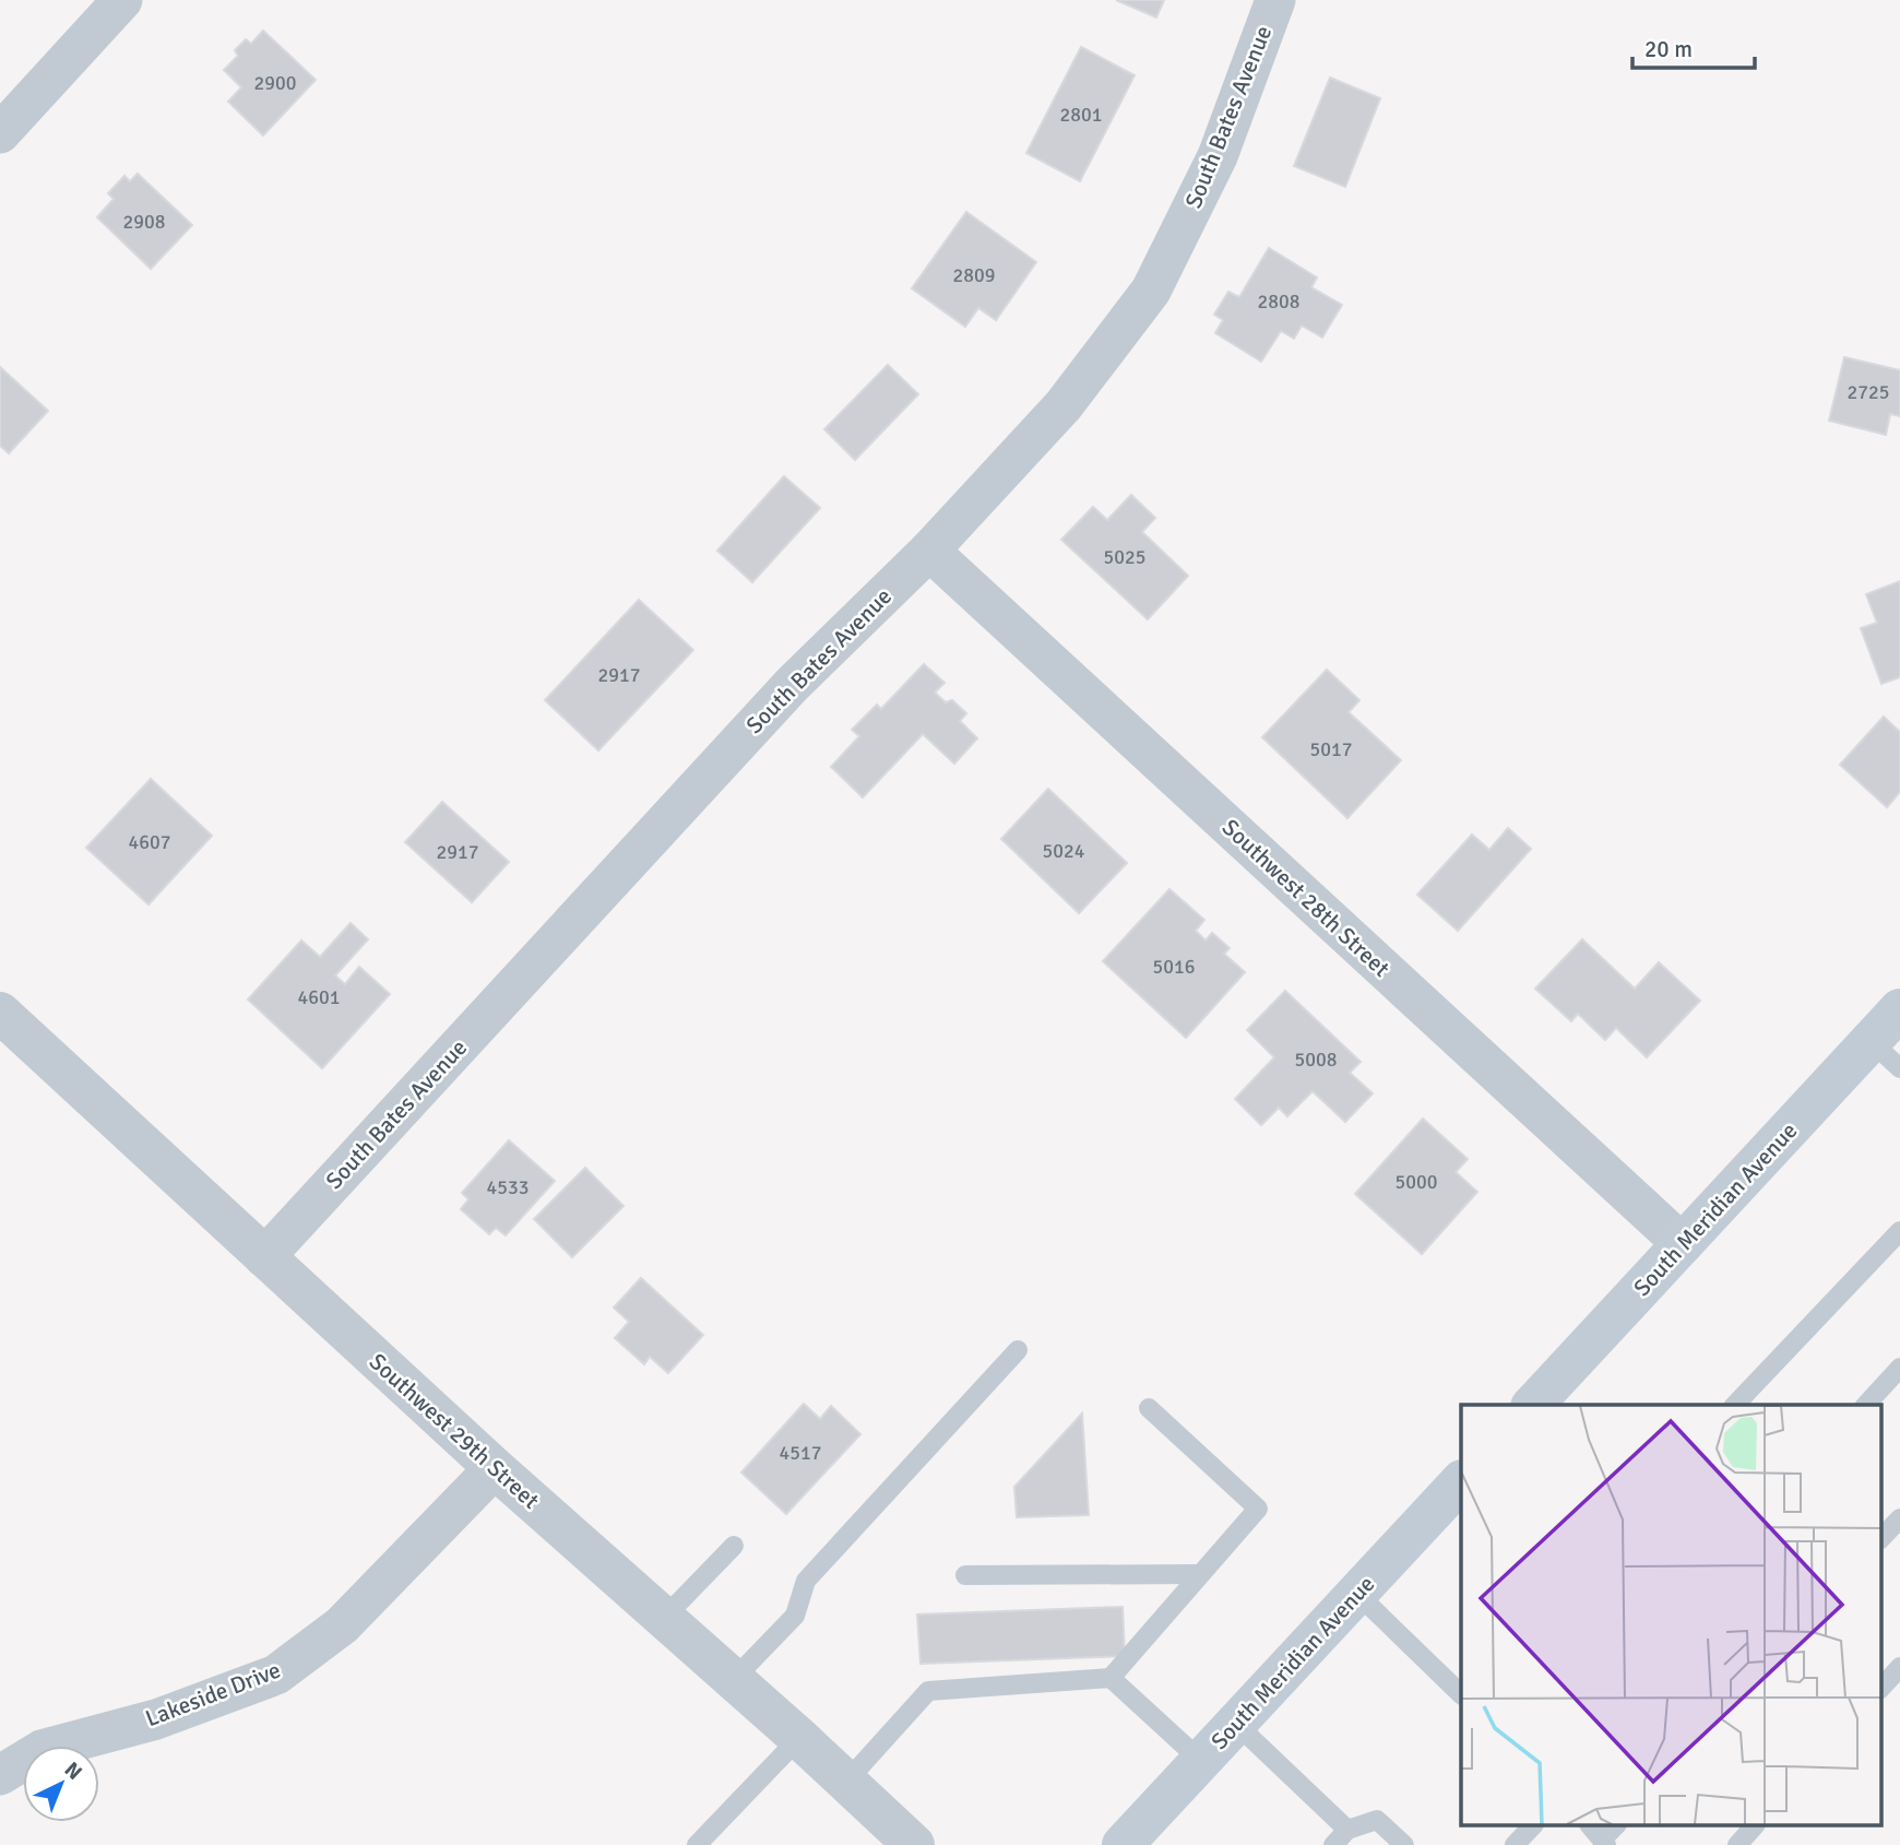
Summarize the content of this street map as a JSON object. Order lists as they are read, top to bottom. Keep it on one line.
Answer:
{"streets":{"main road":["South Meridian Avenue"],"street":["South Bates Avenue","Southwest 28th Street","Southwest 29th Street","Lakeside Drive"]},"crossings":[["South Bates Avenue","Southwest 28th Street"],["South Bates Avenue","Southwest 29th Street"],["Southwest 28th Street","South Meridian Avenue"],["Southwest 29th Street","Lakeside Drive"]],"house_numbers":["2900","2801","2908","2809","2808","2725","5025","2917","5017","4607","5024","2917","5016","4601","5008","5000","4533","4517"],"scale_bar":"20 m","north":"top right"}
